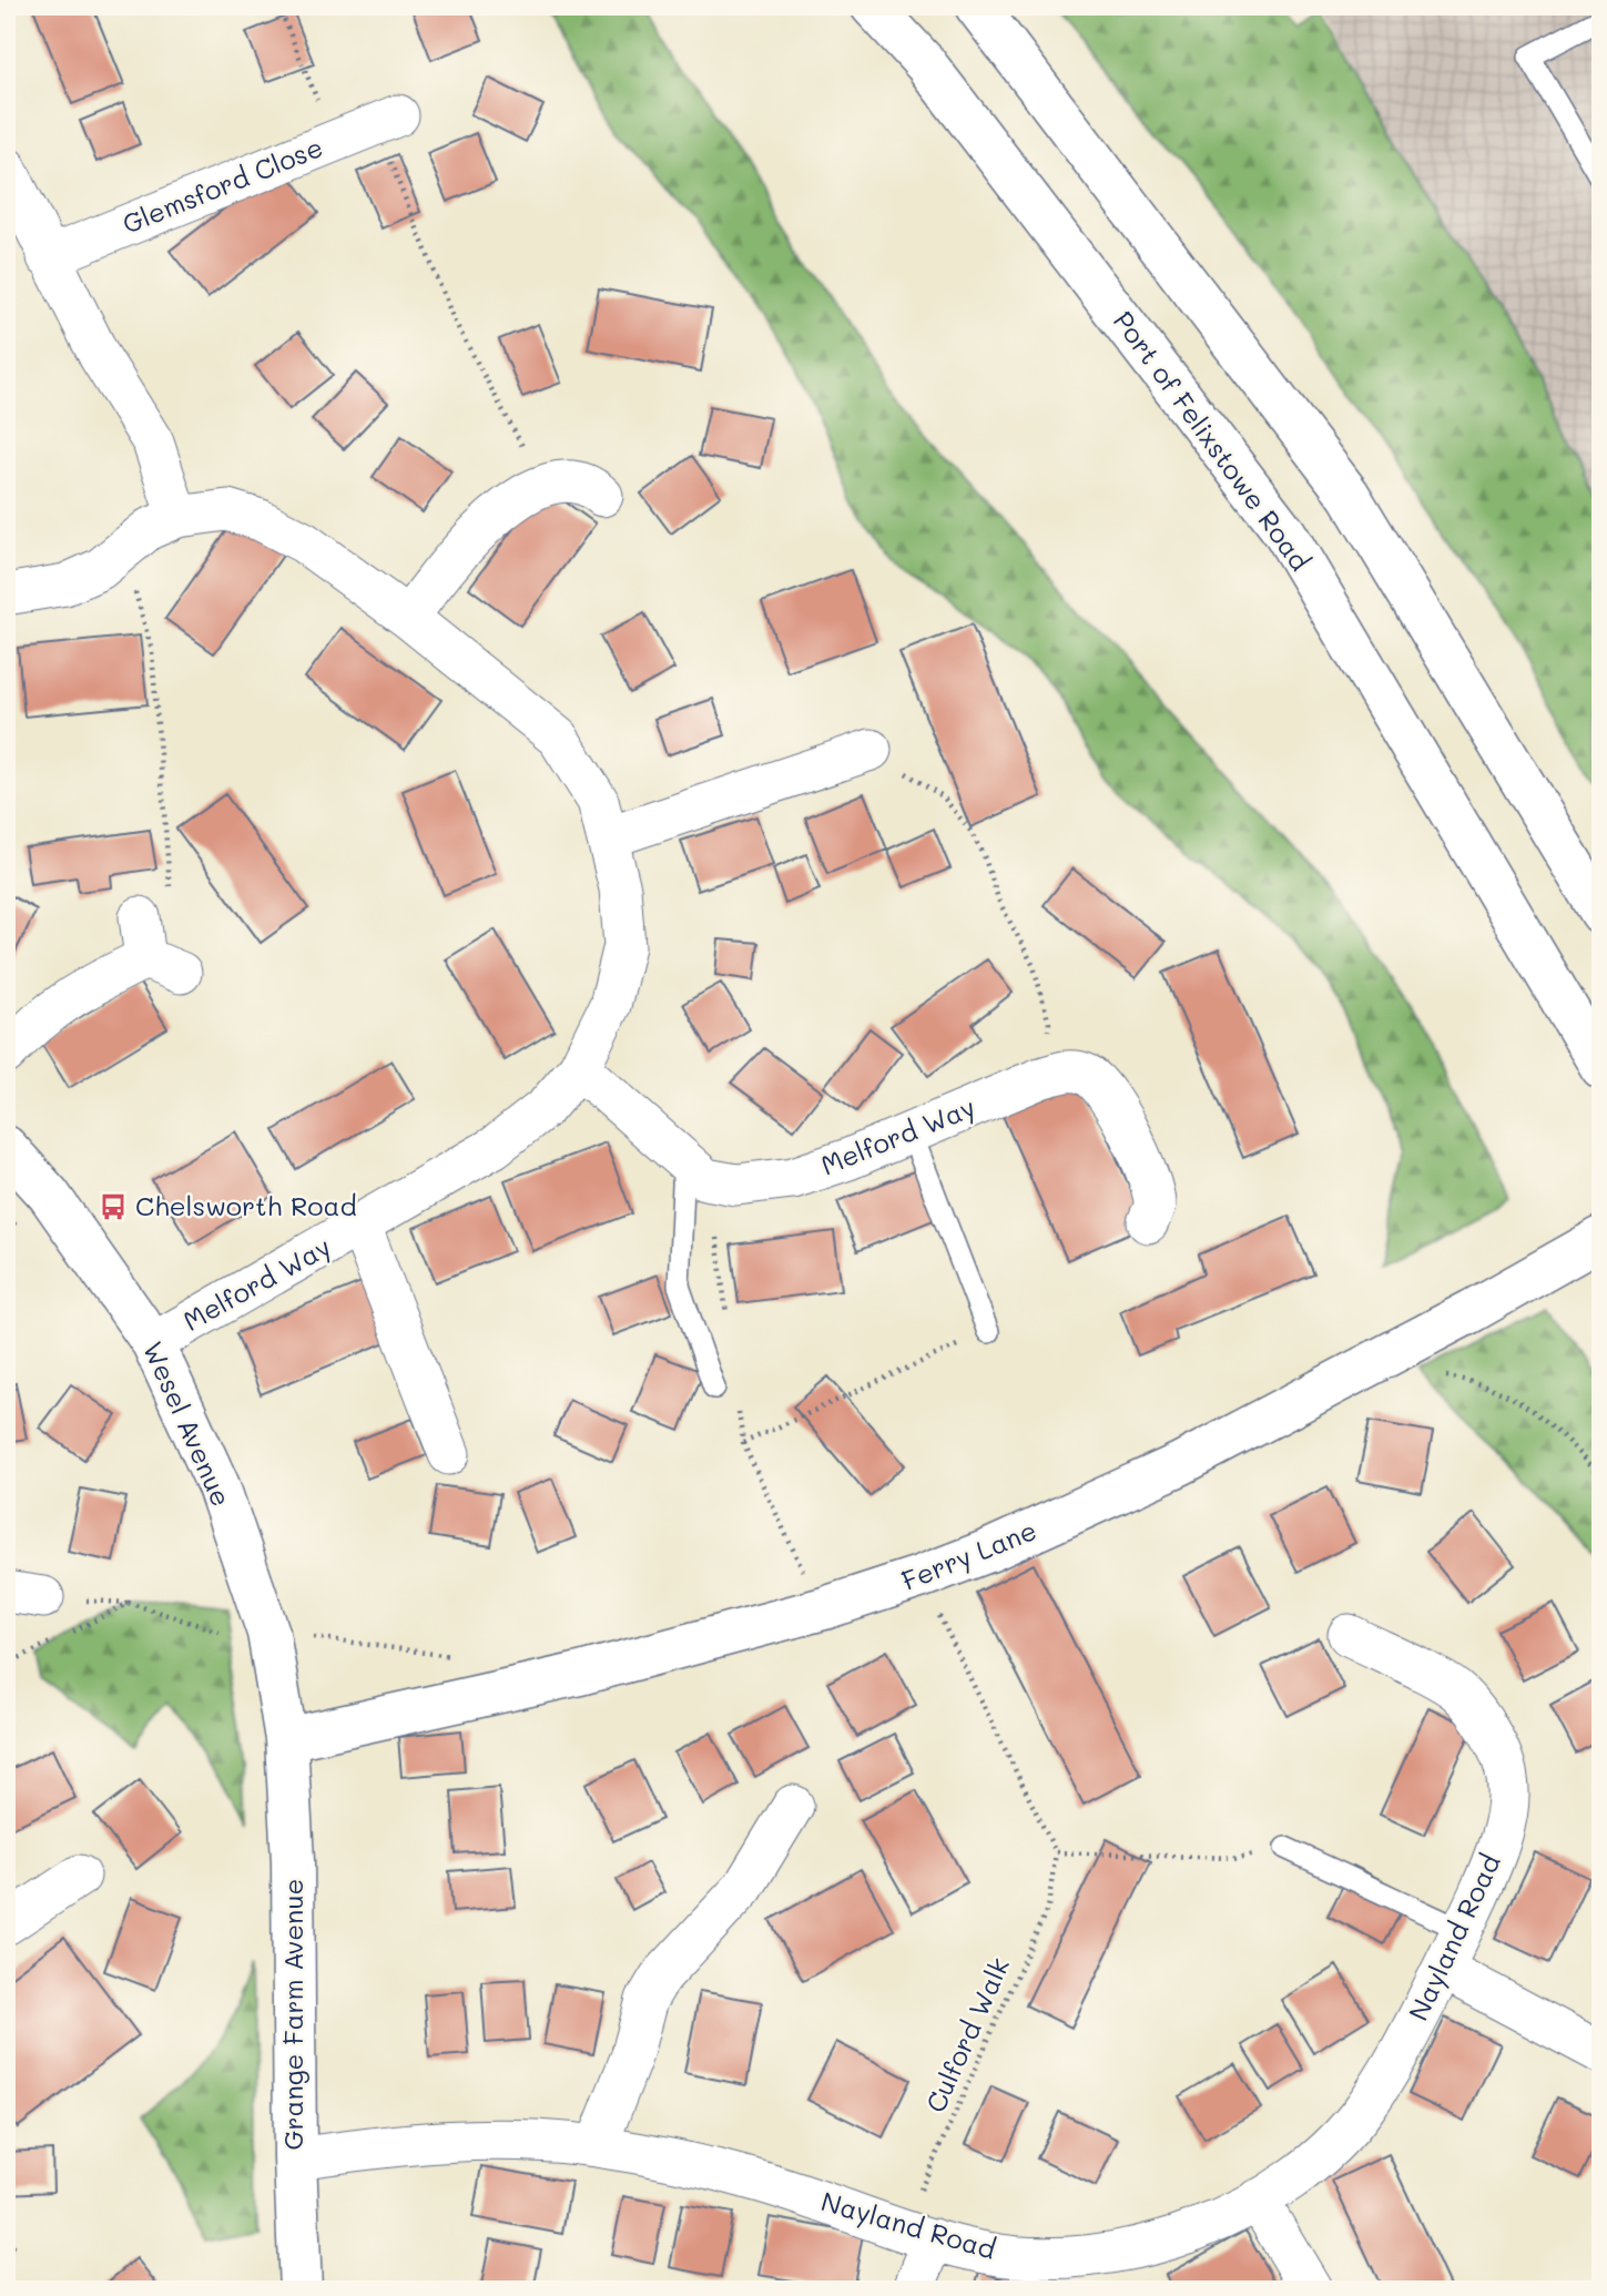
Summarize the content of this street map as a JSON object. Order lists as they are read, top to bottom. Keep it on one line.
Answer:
{"streets":{"main road":["Port of Felixstowe Road","Wesel Avenue","Ferry Lane","Grange Farm Avenue"],"street":["Glemsford Close","Melford Way","Nayland Road"],"path":["Culford Walk"]},"crossings":[["Melford Way","Wesel Avenue"],["Wesel Avenue","Ferry Lane"],["Wesel Avenue","Grange Farm Avenue"],["Ferry Lane","Grange Farm Avenue"],["Nayland Road","Grange Farm Avenue"],["Nayland Road","Culford Walk"]],"places":{"bus stop":["Chelsworth Road"]}}
